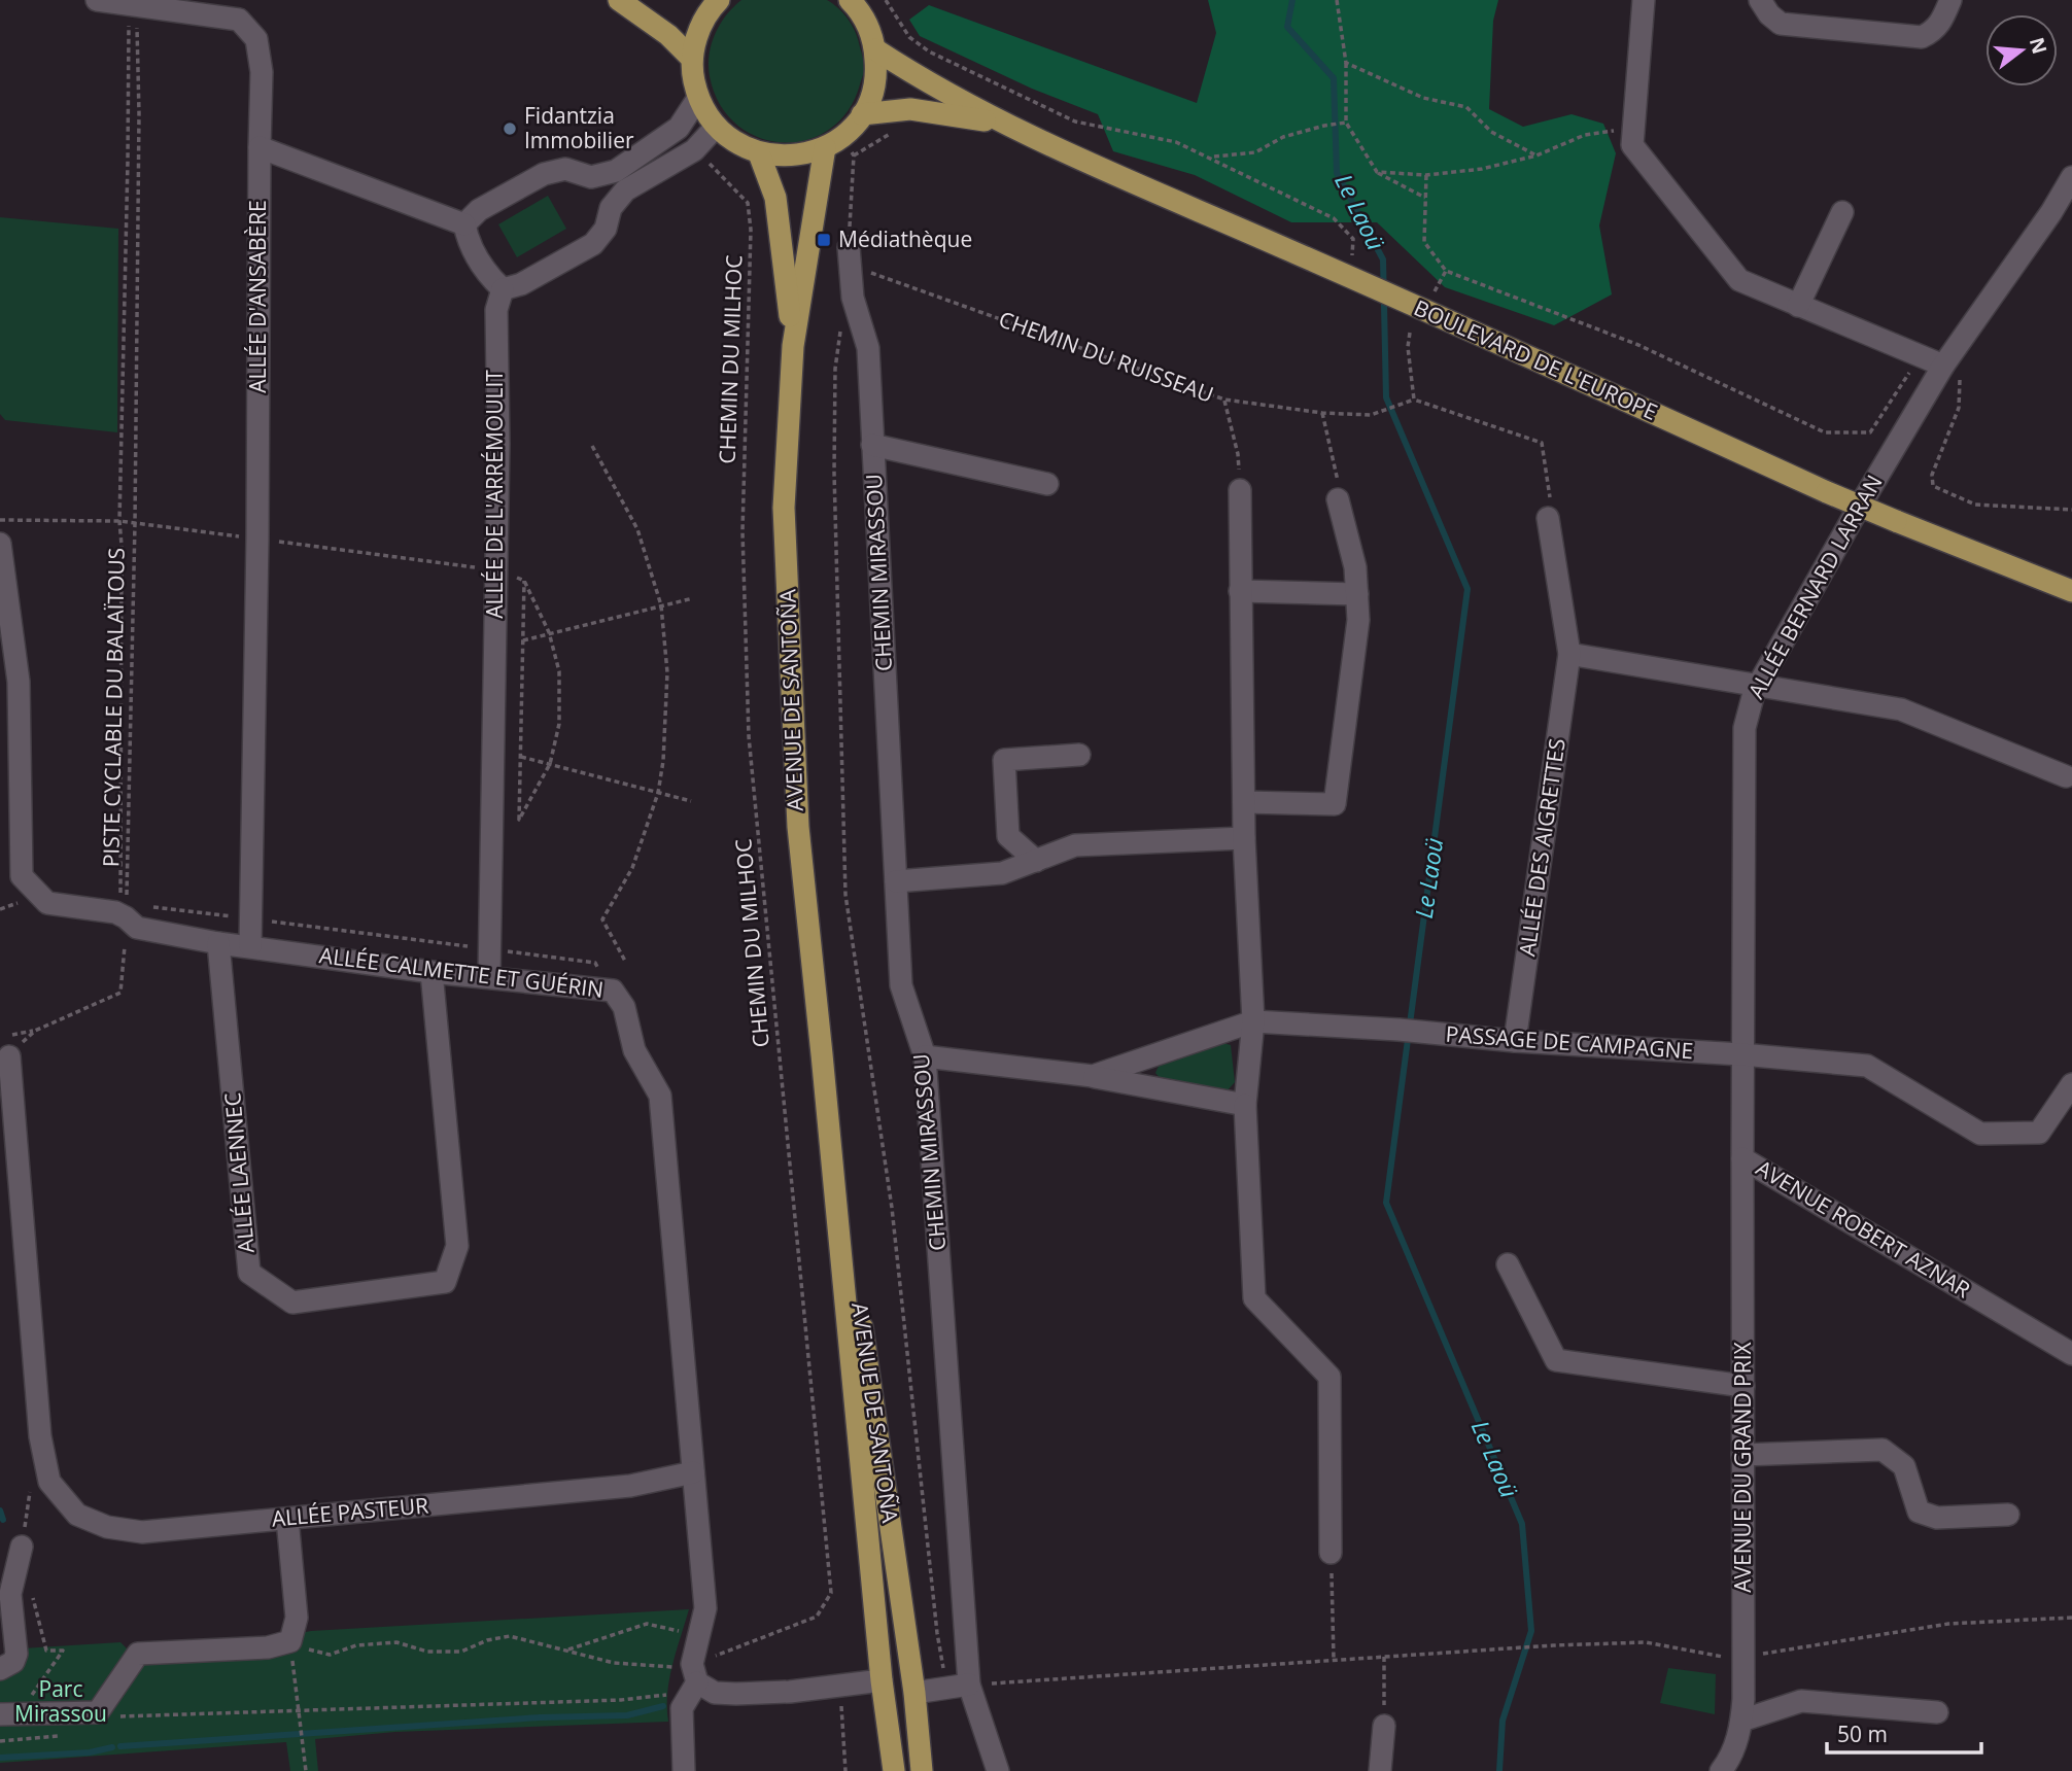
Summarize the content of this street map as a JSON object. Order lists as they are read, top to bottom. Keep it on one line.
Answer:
{"streets":{"main road":["BOULEVARD DE L'EUROPE","AVENUE DE SANTOÑA"],"street":["ALLÉE D'ANSABÈRE","ALLÉE DE L'ARRÉMOULIT","CHEMIN MIRASSOU","ALLÉE BERNARD LARRAN","ALLÉE DES AIGRETTES","ALLÉE CALMETTE ET GUÉRIN","PASSAGE DE CAMPAGNE","ALLÉE LAENNEC","AVENUE ROBERT AZNAR","AVENUE DU GRAND PRIX","ALLÉE PASTEUR"],"path":["CHEMIN DU RUISSEAU","CHEMIN DU MILHOC","PISTE CYCLABLE DU BALAÏTOUS"]},"crossings":[["ALLÉE D'ANSABÈRE","PISTE CYCLABLE DU BALAÏTOUS"],["ALLÉE D'ANSABÈRE","ALLÉE CALMETTE ET GUÉRIN"],["CHEMIN DU RUISSEAU","CHEMIN MIRASSOU"],["ALLÉE DE L'ARRÉMOULIT","ALLÉE CALMETTE ET GUÉRIN"],["ALLÉE BERNARD LARRAN","PASSAGE DE CAMPAGNE"],["ALLÉE BERNARD LARRAN","AVENUE ROBERT AZNAR"],["PISTE CYCLABLE DU BALAÏTOUS","ALLÉE CALMETTE ET GUÉRIN"],["ALLÉE DES AIGRETTES","PASSAGE DE CAMPAGNE"],["ALLÉE CALMETTE ET GUÉRIN","ALLÉE LAENNEC"],["ALLÉE CALMETTE ET GUÉRIN","ALLÉE PASTEUR"],["PASSAGE DE CAMPAGNE","AVENUE ROBERT AZNAR"],["AVENUE ROBERT AZNAR","AVENUE DU GRAND PRIX"]],"water":["Le Laoü"],"parks":["Parc Mirassou"],"places":{"other":["Fidantzia Immobilier"],"transit":["Médiathèque"]},"scale_bar":"50 m","north":"right"}
